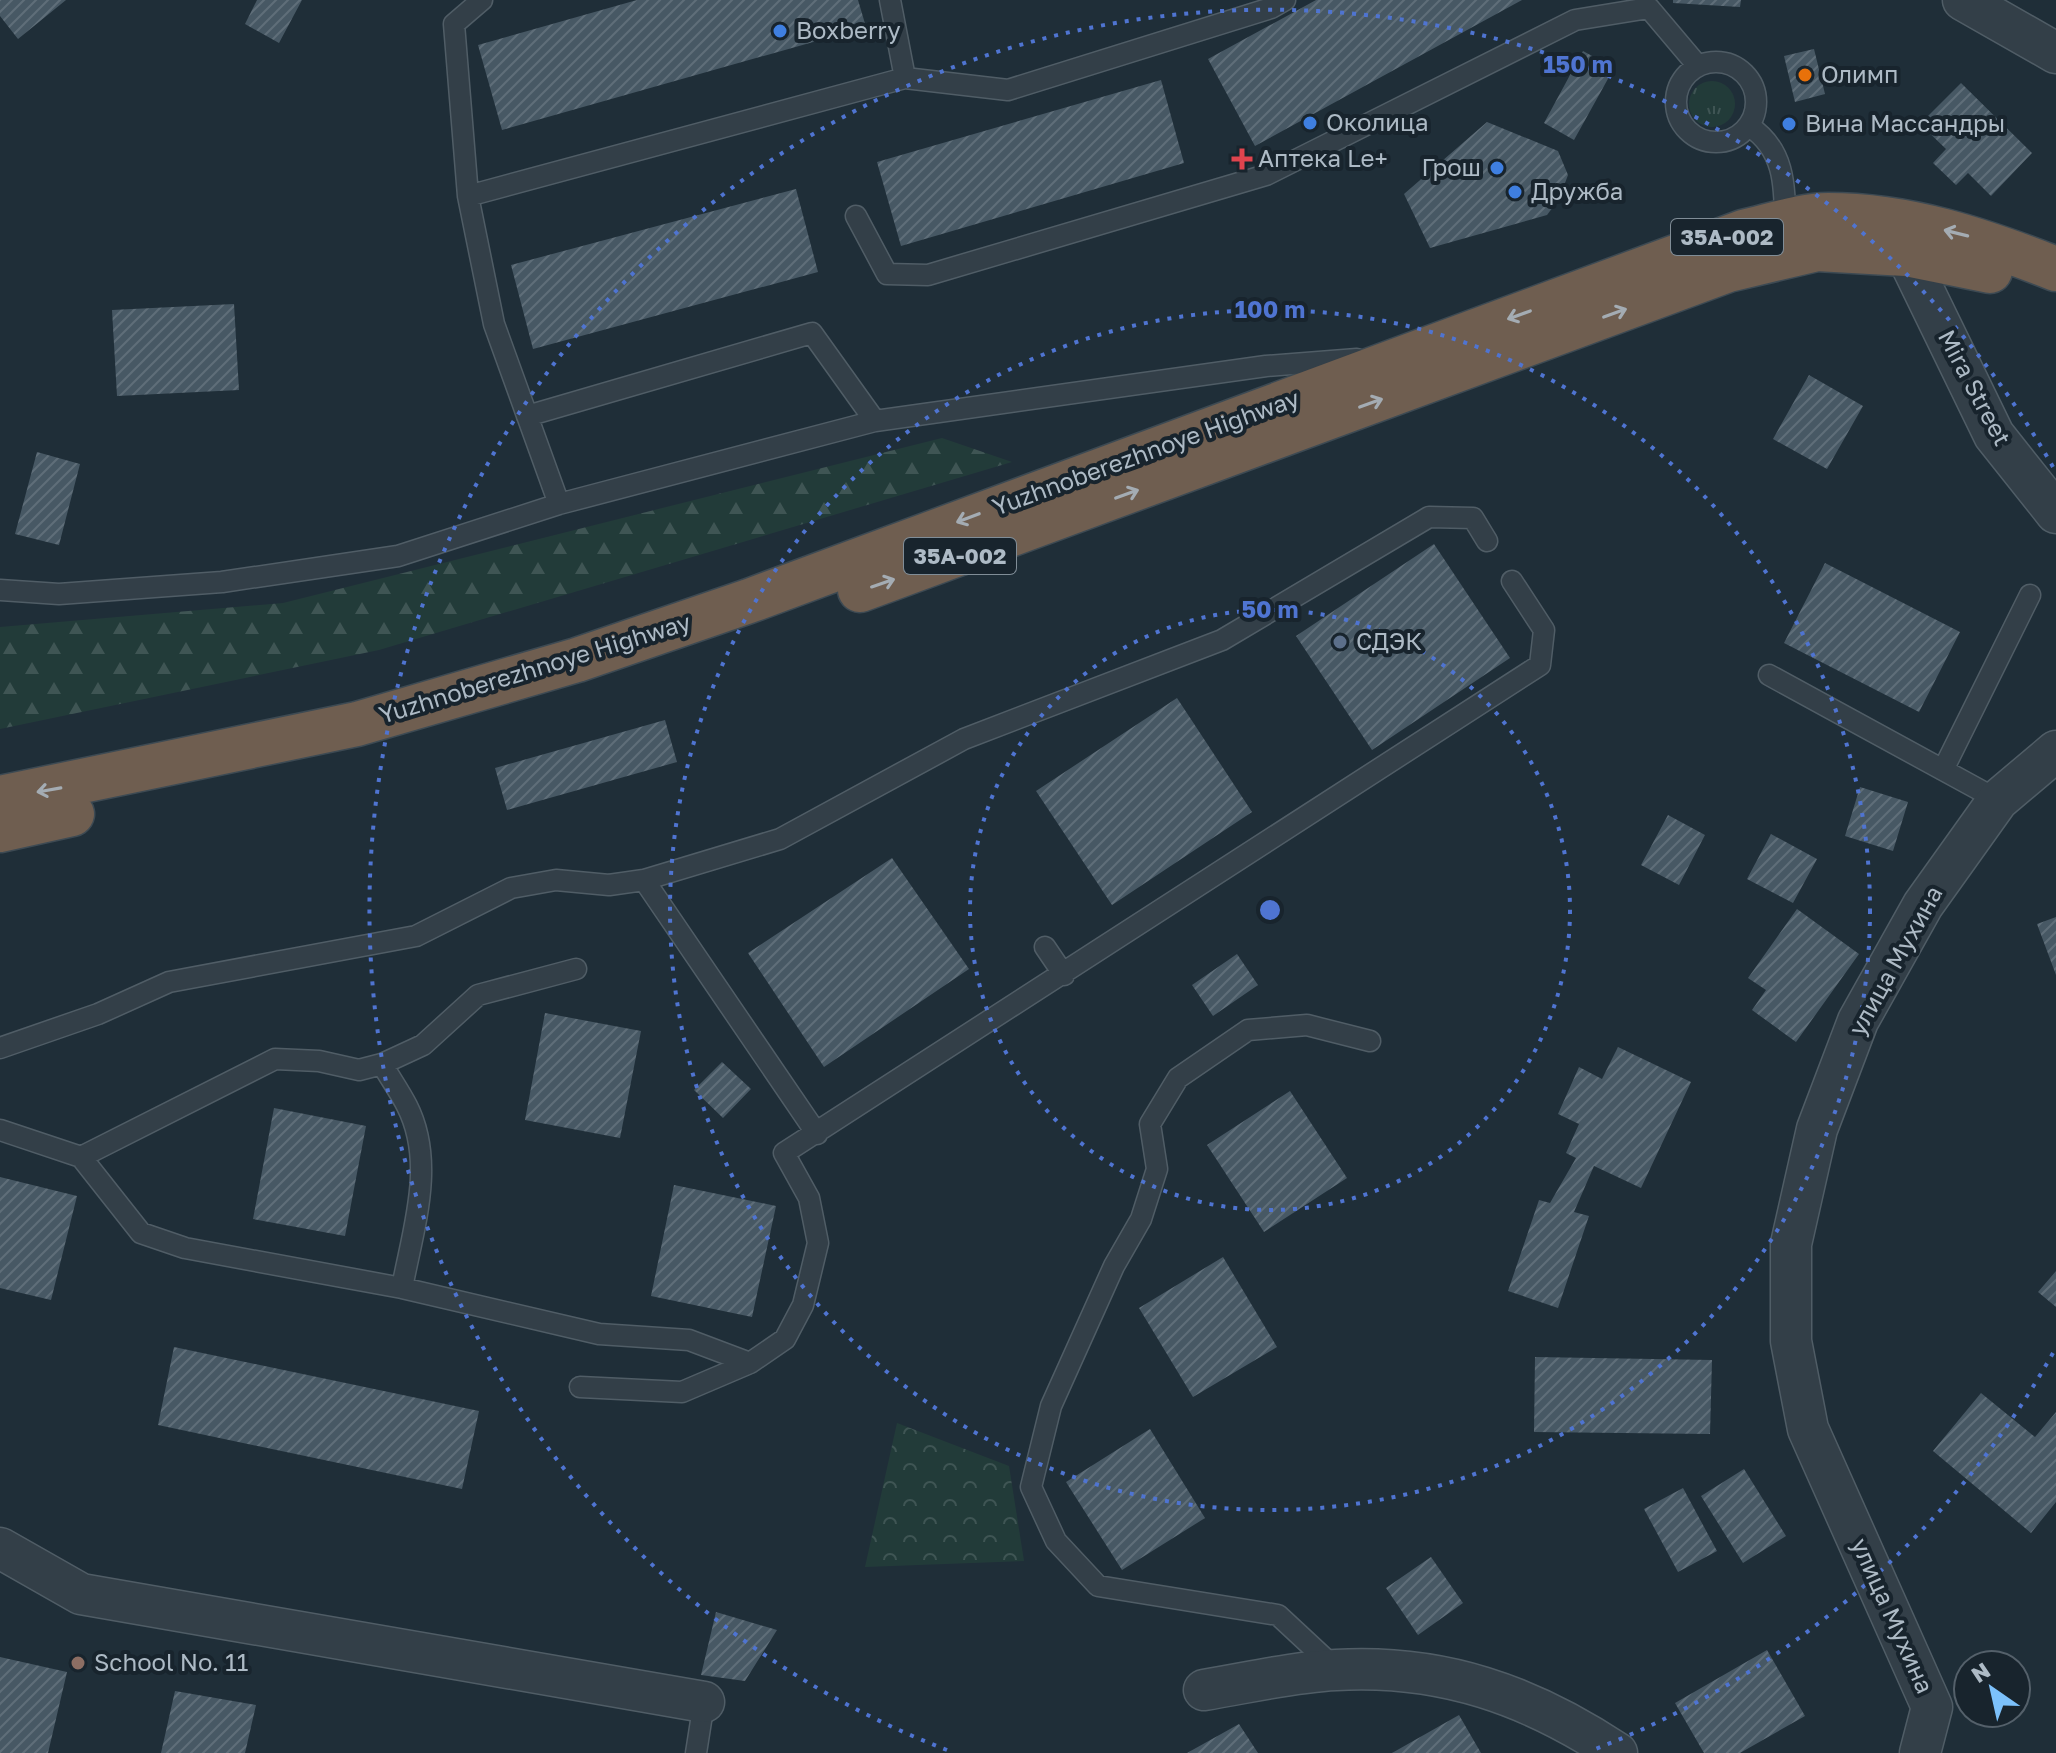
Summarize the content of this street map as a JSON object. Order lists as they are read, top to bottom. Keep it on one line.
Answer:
{"streets":{"highway":["35А-002","Yuzhnoberezhnoye Highway"],"street":["Mira Street"]},"crossings":[["Mira Street","Yuzhnoberezhnoye Highway"]],"places":{"other":["Boxberry","Олимп","Околица","Вина Массандры","Грош","Дружба","СДЭК","School No. 11"],"health":["Аптека Le+"]},"north":"top left","rings":["150 m","100 m","50 m"]}
